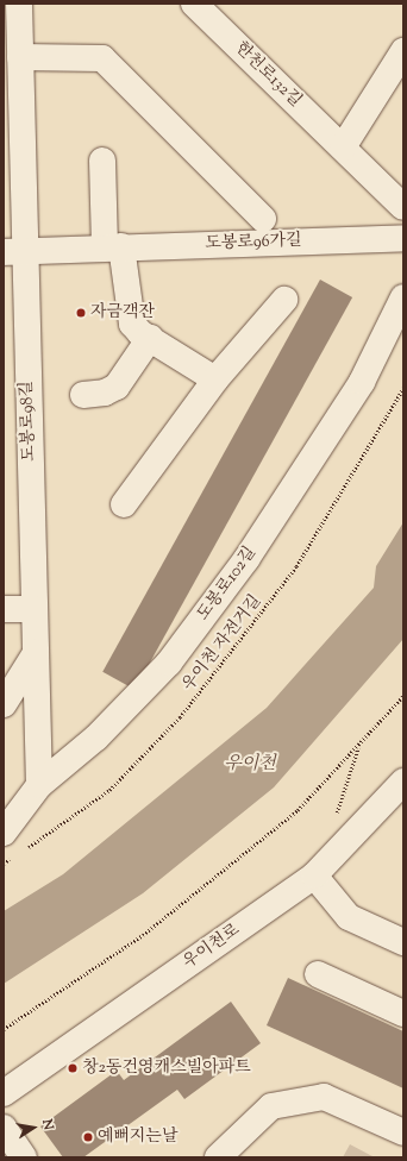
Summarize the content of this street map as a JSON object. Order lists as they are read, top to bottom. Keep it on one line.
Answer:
{"streets":{"street":["한천로132길","도봉로96가길","도봉로98길","도봉로102길","우이천로"],"path":["우이천 자전거길"]},"crossings":[["도봉로96가길","도봉로98길"],["도봉로98길","도봉로102길"]],"water":["우이천"],"places":["자금객잔","창2동건영캐스빌아파트","예뻐지는날"],"north":"right"}
